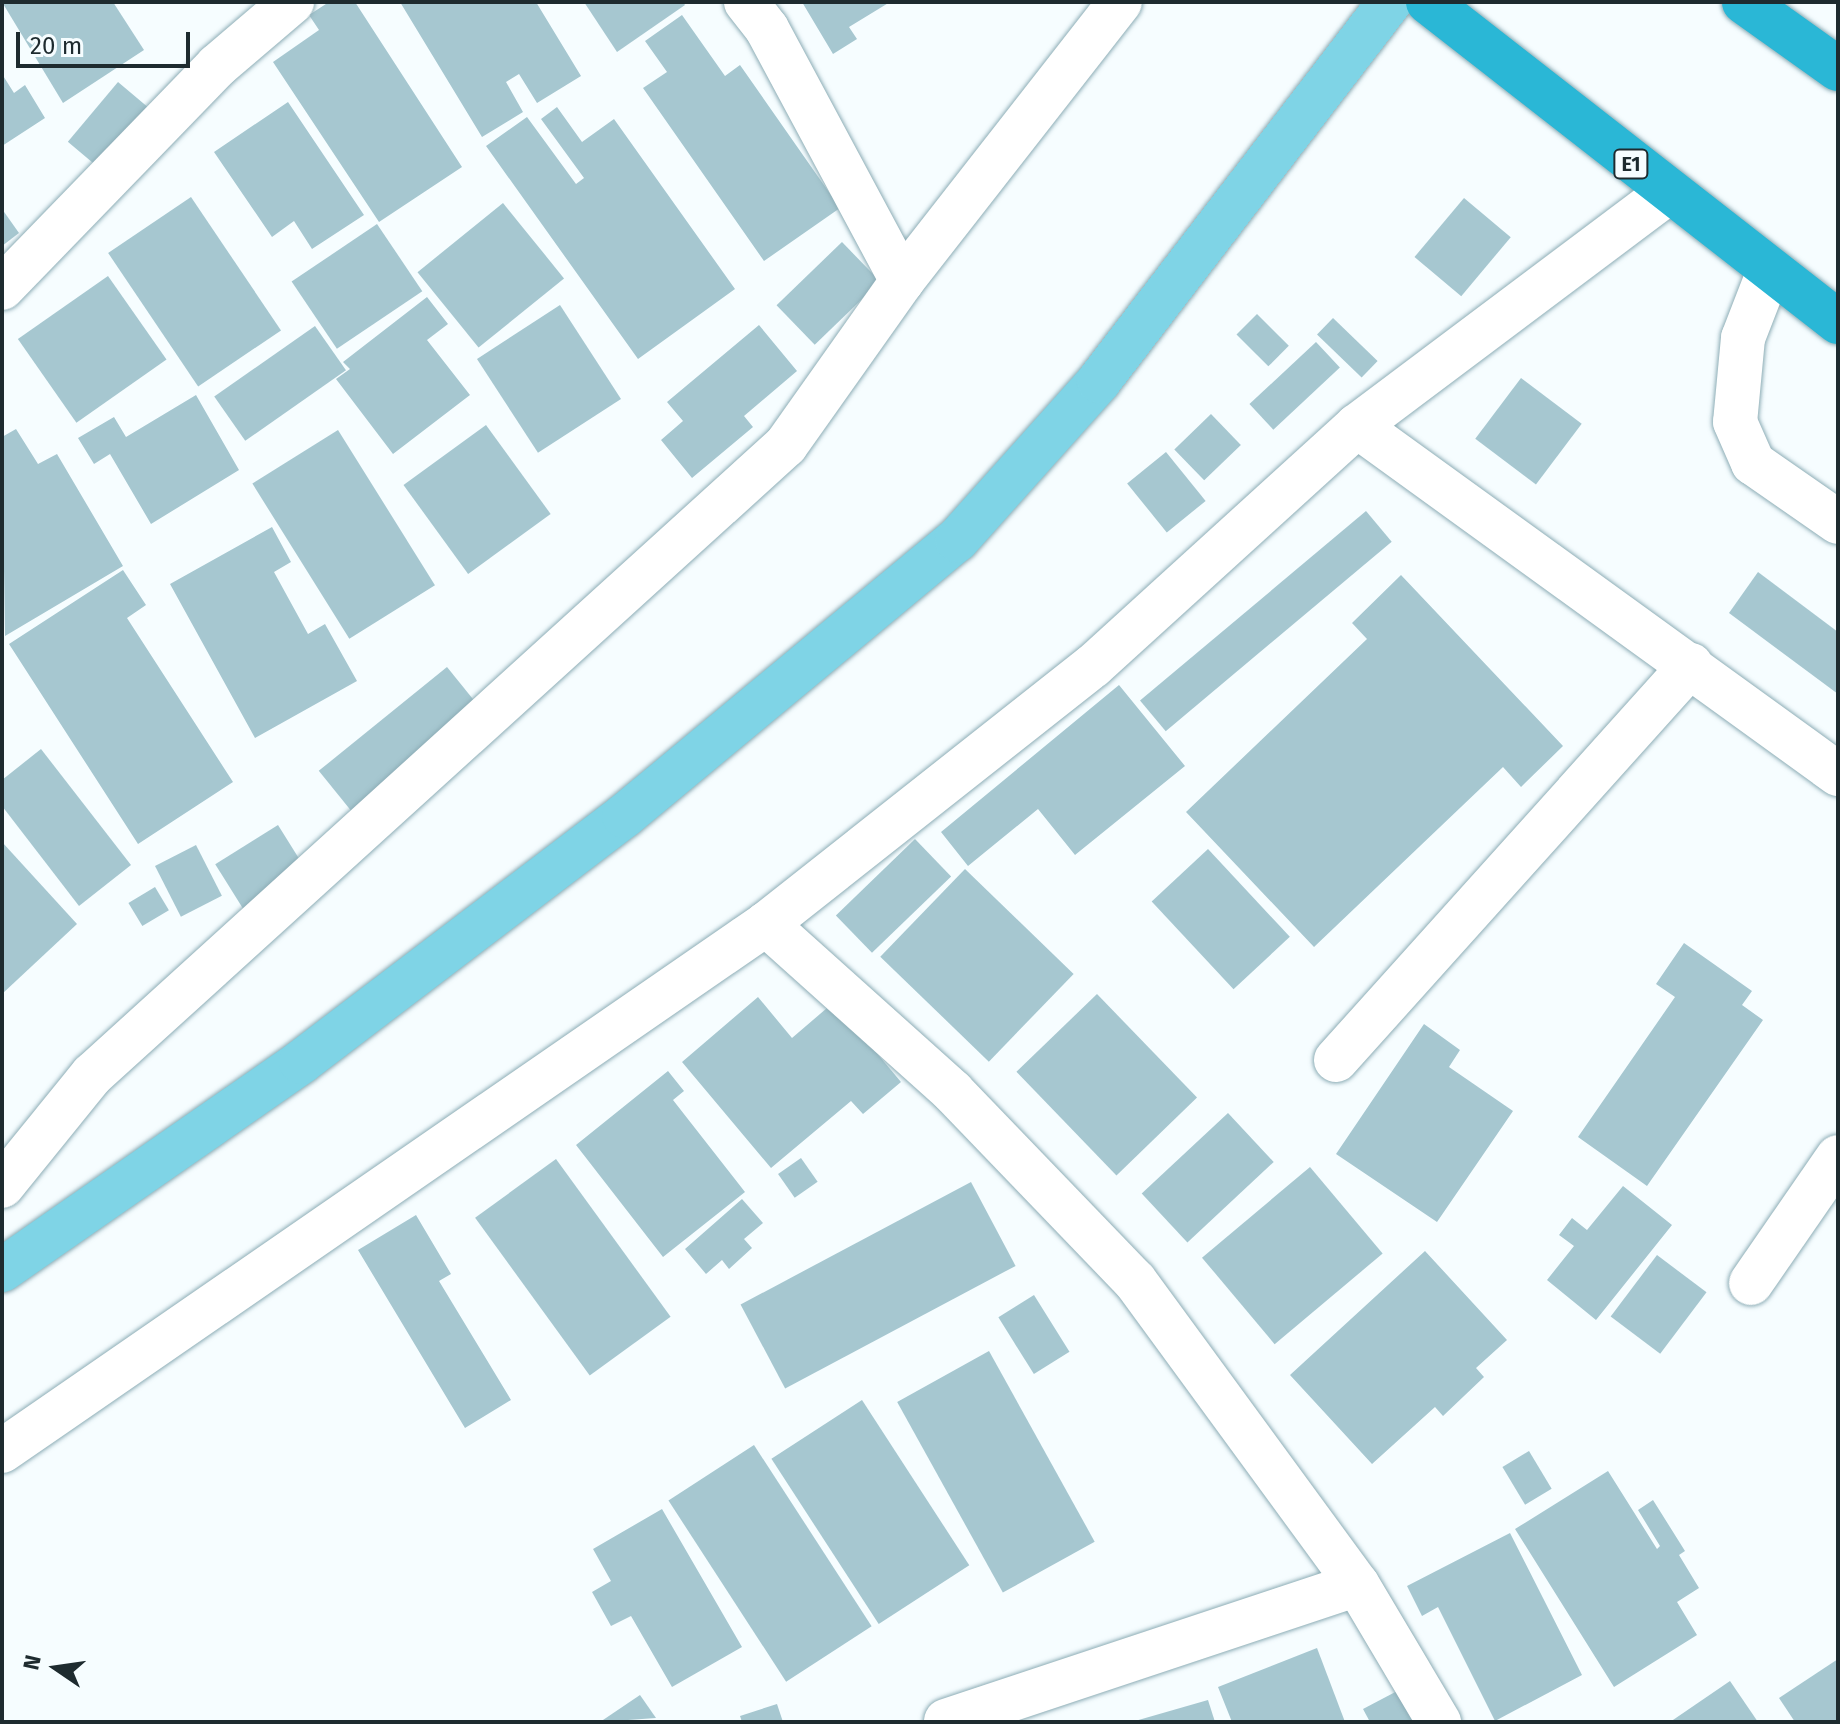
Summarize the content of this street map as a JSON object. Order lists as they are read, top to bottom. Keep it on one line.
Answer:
{"streets":{"highway":["E1"]},"scale_bar":"20 m","north":"left"}
